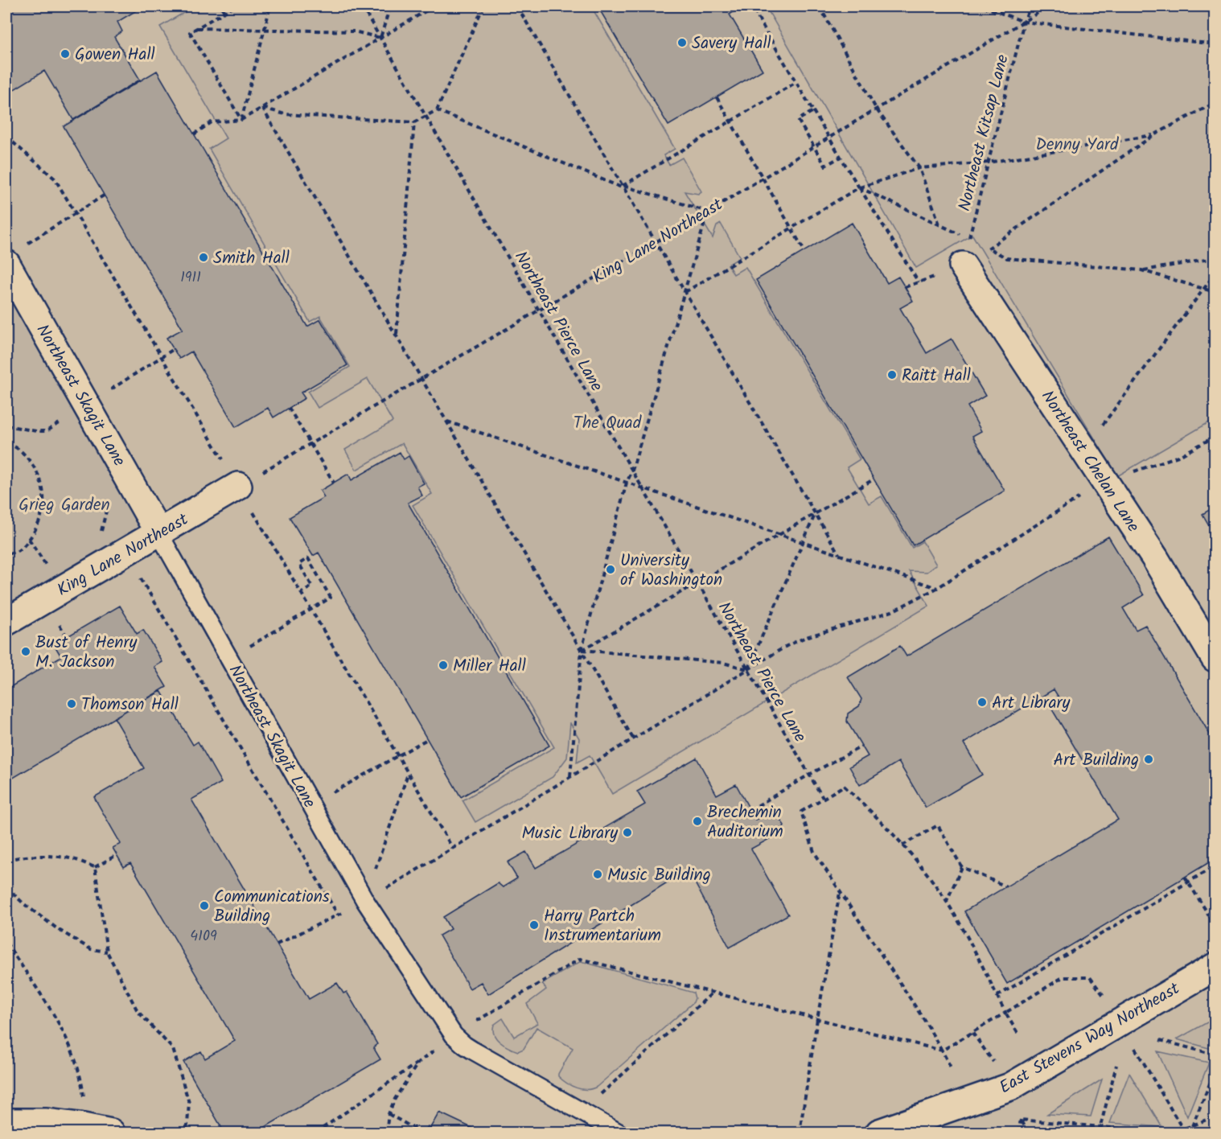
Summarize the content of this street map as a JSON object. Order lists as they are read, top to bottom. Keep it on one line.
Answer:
{"streets":{"street":["King Lane Northeast","Northeast Skagit Lane","Northeast Chelan Lane","East Stevens Way Northeast"],"path":["Northeast Kitsap Lane","Northeast Pierce Lane"]},"crossings":[["Northeast Kitsap Lane","King Lane Northeast"],["King Lane Northeast","Northeast Pierce Lane"],["King Lane Northeast","Northeast Skagit Lane"]],"parks":["Denny Yard","The Quad","Grieg Garden"],"places":["Savery Hall","Gowen Hall","Smith Hall","Raitt Hall","University of Washington","Bust of Henry M. Jackson","Miller Hall","Art Library","Thomson Hall","Art Building","Brechemin Auditorium","Music Library","Music Building","Communications Building","Harry Partch Instrumentarium"],"house_numbers":["1911","4109"]}
